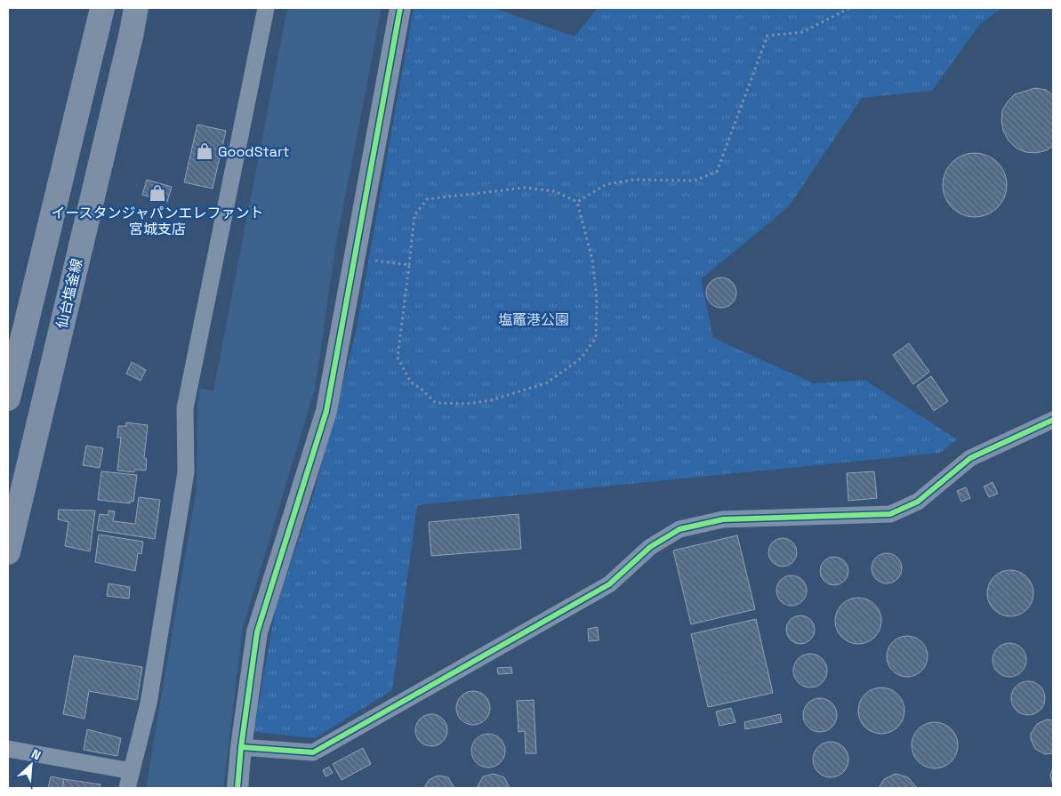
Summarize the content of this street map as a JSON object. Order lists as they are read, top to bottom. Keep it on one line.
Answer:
{"streets":{"main road":["仙台塩釜線"]},"parks":["塩竈港公園"],"places":{"shop":["GoodStart","イースタンジャパンエレファント 宮城支店"]},"north":"top right"}
